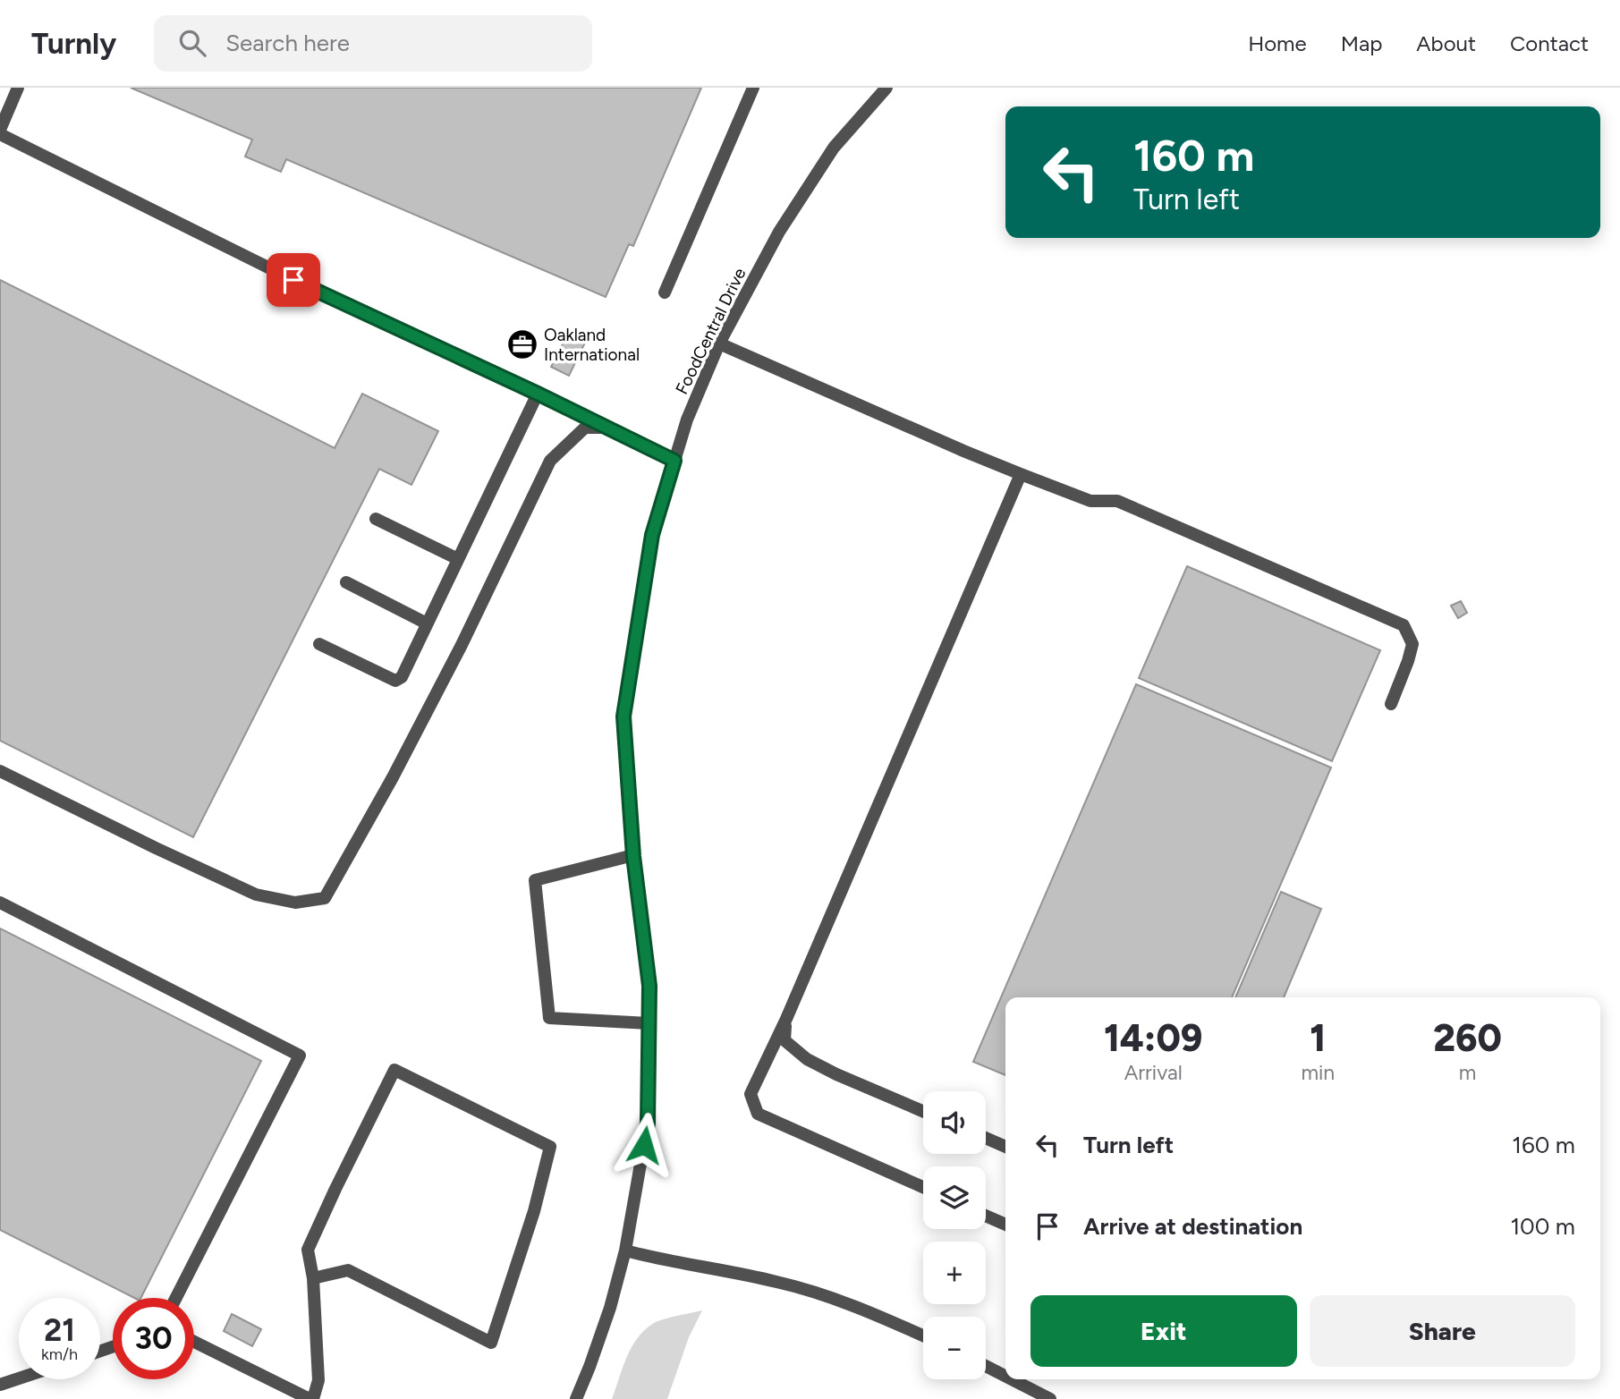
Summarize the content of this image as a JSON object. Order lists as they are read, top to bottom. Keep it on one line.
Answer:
{"streets":{"street":["FoodCentral Drive"]},"places":{"office":["Oakland International"]},"page":{"header":"Turnly","search":"Search here","nav":["Home","Map","About","Contact"],"turn":["160 m","Turn left"],"eta":["14:09","Arrival","1","min","260","m"],"map_buttons":["+","−"],"list":[{"name":"Turn left","value":"160 m"},{"name":"Arrive at destination","value":"100 m"}],"buttons":["Exit","Share"],"speed":"21 km/h","limit":"30"}}
